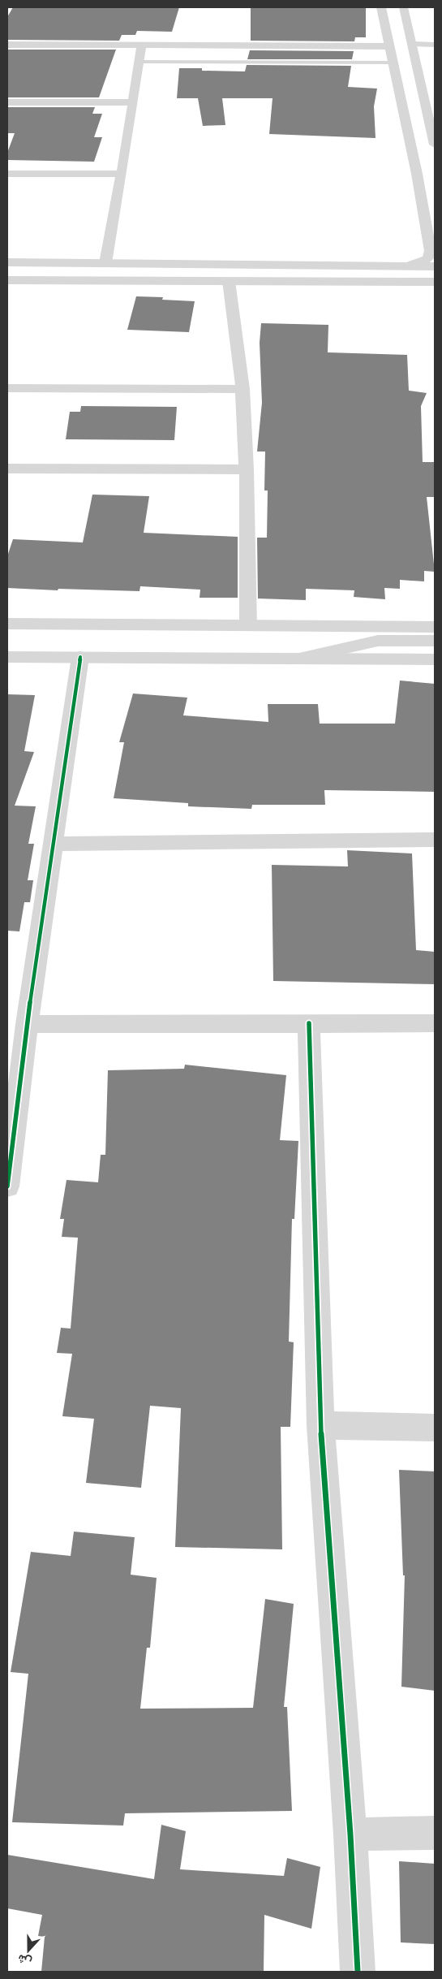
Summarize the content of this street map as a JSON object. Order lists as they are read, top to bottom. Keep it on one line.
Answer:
{"north":"bottom"}
